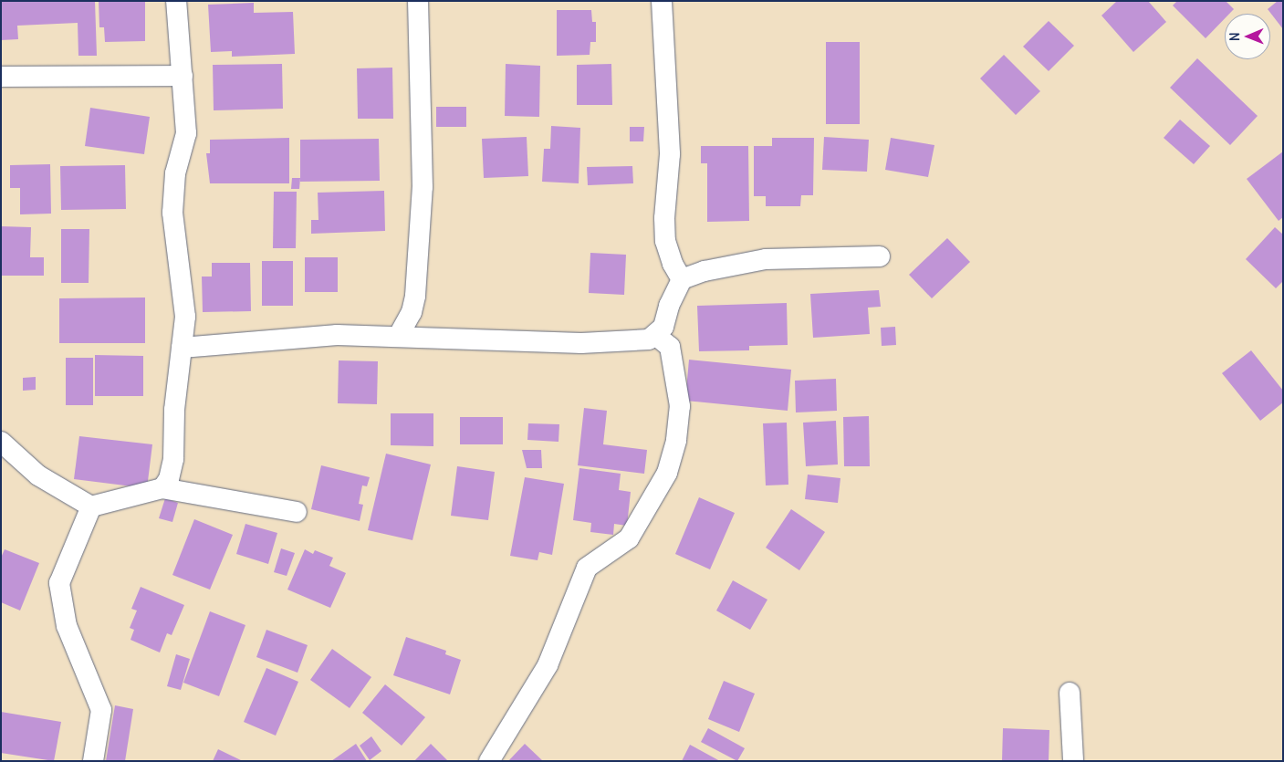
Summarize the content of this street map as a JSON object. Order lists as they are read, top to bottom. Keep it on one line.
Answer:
{"north":"left"}
